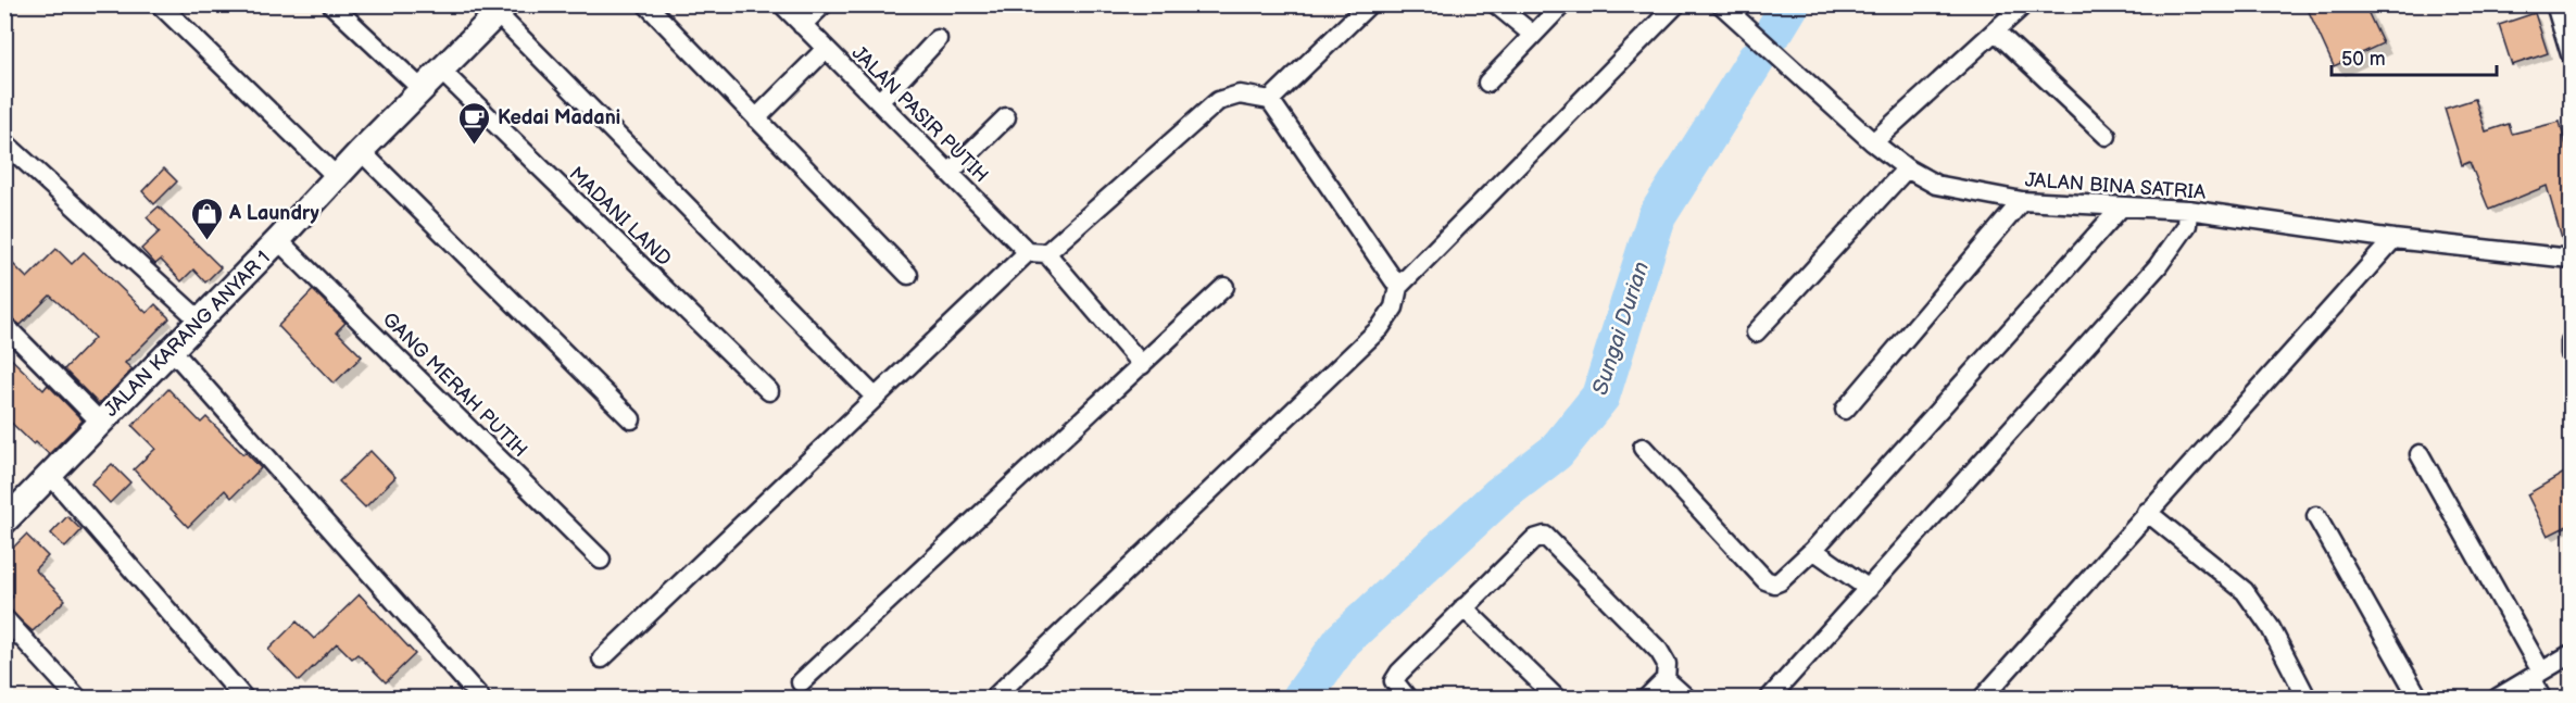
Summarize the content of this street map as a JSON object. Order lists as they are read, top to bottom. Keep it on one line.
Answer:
{"streets":{"main road":["JALAN KARANG ANYAR 1"],"street":["JALAN PASIR PUTIH","JALAN BINA SATRIA","MADANI LAND","GANG MERAH PUTIH"]},"crossings":[["MADANI LAND","JALAN KARANG ANYAR 1"],["JALAN KARANG ANYAR 1","GANG MERAH PUTIH"]],"water":["Sungai Durian"],"places":{"cafe":["Kedai Madani"],"shop":["A Laundry"]},"scale_bar":"50 m"}
